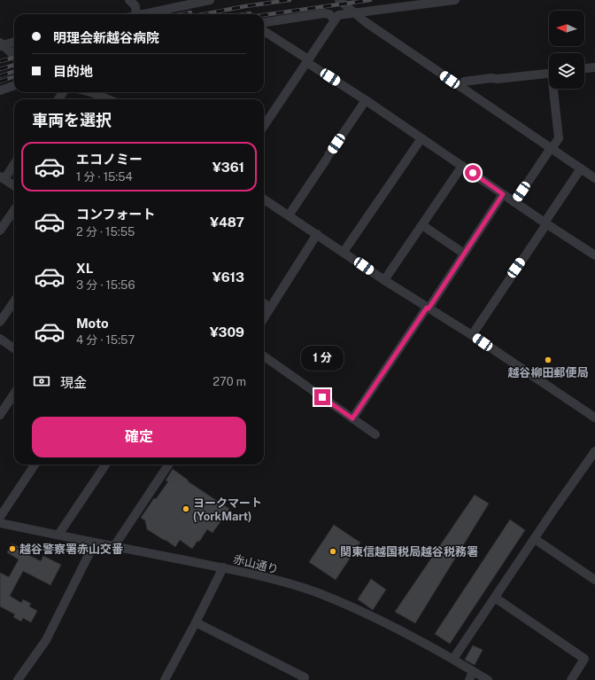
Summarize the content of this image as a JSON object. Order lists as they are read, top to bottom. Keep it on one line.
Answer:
{"streets":{"street":["赤山通り"]},"places":["越谷柳田郵便局","ヨークマート (YorkMart)","越谷警察署赤山交番","関東信越国税局越谷税務署"],"north":"left","page":{"banner":["明理会新越谷病院","目的地"],"heading":"車両を選択","list":[{"name":"エコノミー","note":"1 分 · 15:54","value":"¥361"},{"name":"コンフォート","note":"2 分 · 15:55","value":"¥487"},{"name":"XL","note":"3 分 · 15:56","value":"¥613"},{"name":"Moto","note":"4 分 · 15:57","value":"¥309"}],"bubble":"1 分","pay":["現金","270 m"],"buttons":"確定"}}
